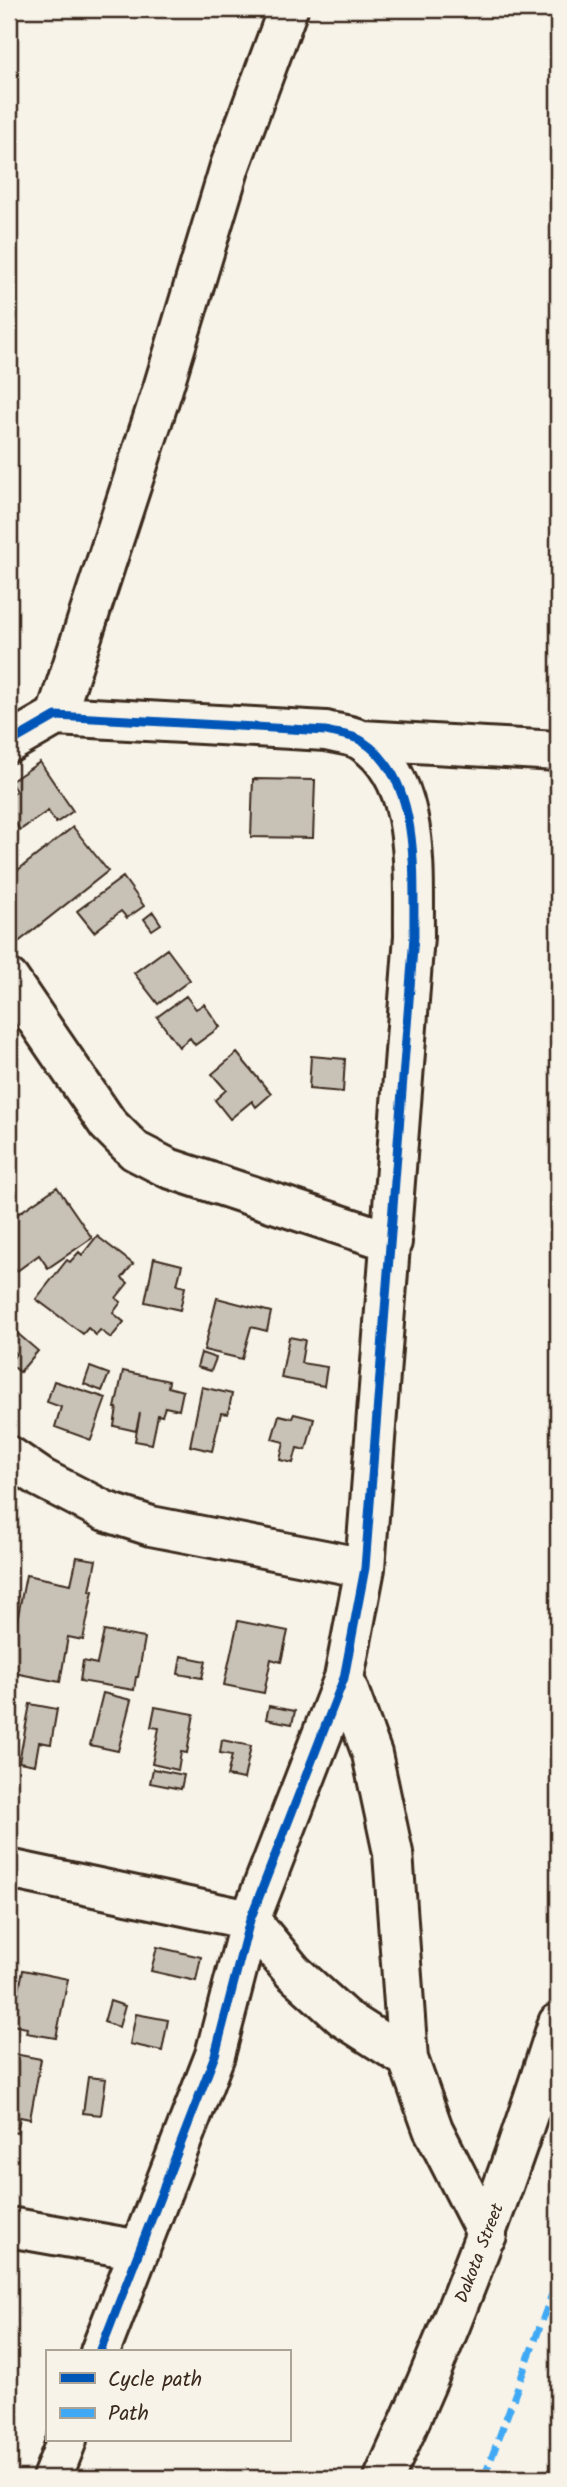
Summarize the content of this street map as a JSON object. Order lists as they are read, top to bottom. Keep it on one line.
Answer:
{"streets":{"street":["Dakota Street"]},"legend":["Cycle path","Path"]}
